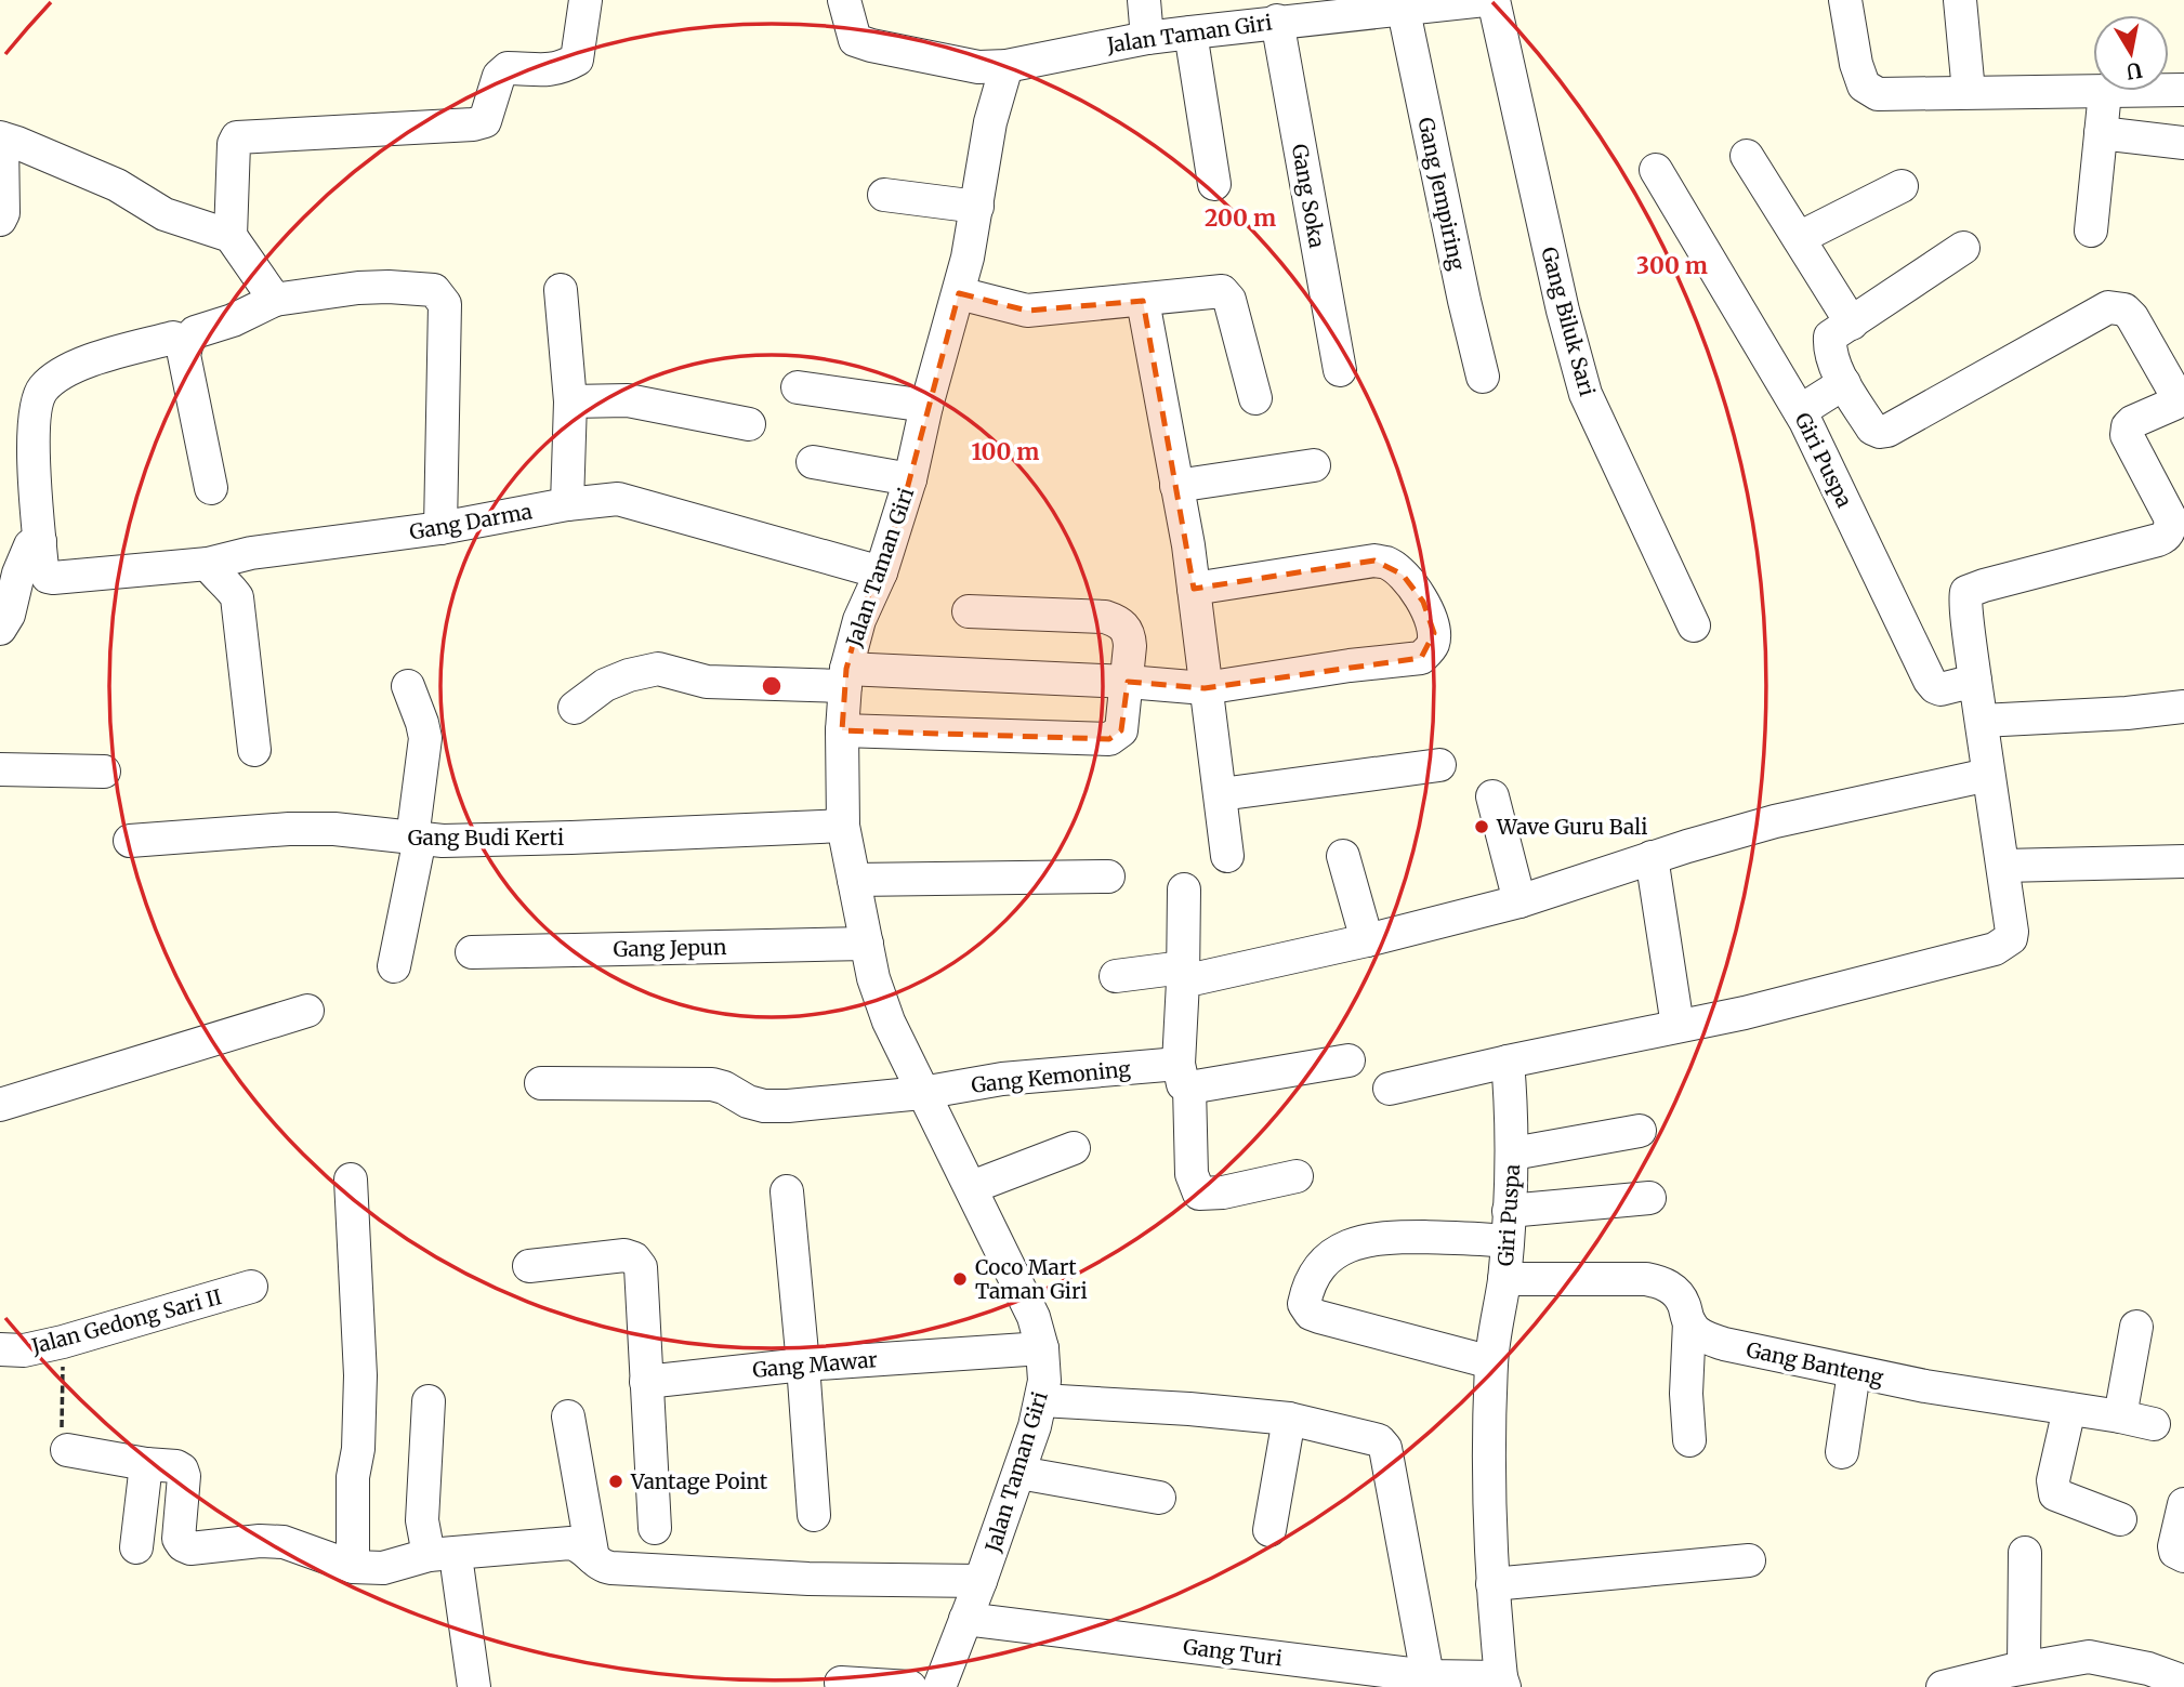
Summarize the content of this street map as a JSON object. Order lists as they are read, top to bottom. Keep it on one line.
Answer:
{"streets":{"street":["Jalan Taman Giri","Gang Jempiring","Gang Soka","Gang Biluk Sari","Giri Puspa","Gang Darma","Gang Budi Kerti","Gang Jepun","Gang Kemoning","Jalan Gedong Sari II","Gang Banteng","Gang Mawar","Gang Turi"]},"crossings":[["Jalan Taman Giri","Gang Jempiring"],["Jalan Taman Giri","Gang Soka"],["Jalan Taman Giri","Gang Darma"],["Jalan Taman Giri","Gang Budi Kerti"],["Jalan Taman Giri","Gang Jepun"],["Jalan Taman Giri","Gang Kemoning"],["Jalan Taman Giri","Gang Mawar"],["Jalan Taman Giri","Gang Turi"],["Giri Puspa","Gang Banteng"],["Giri Puspa","Gang Turi"]],"places":["Wave Guru Bali","Coco Mart Taman Giri","Vantage Point"],"north":"bottom","rings":["200 m","300 m","100 m"]}
